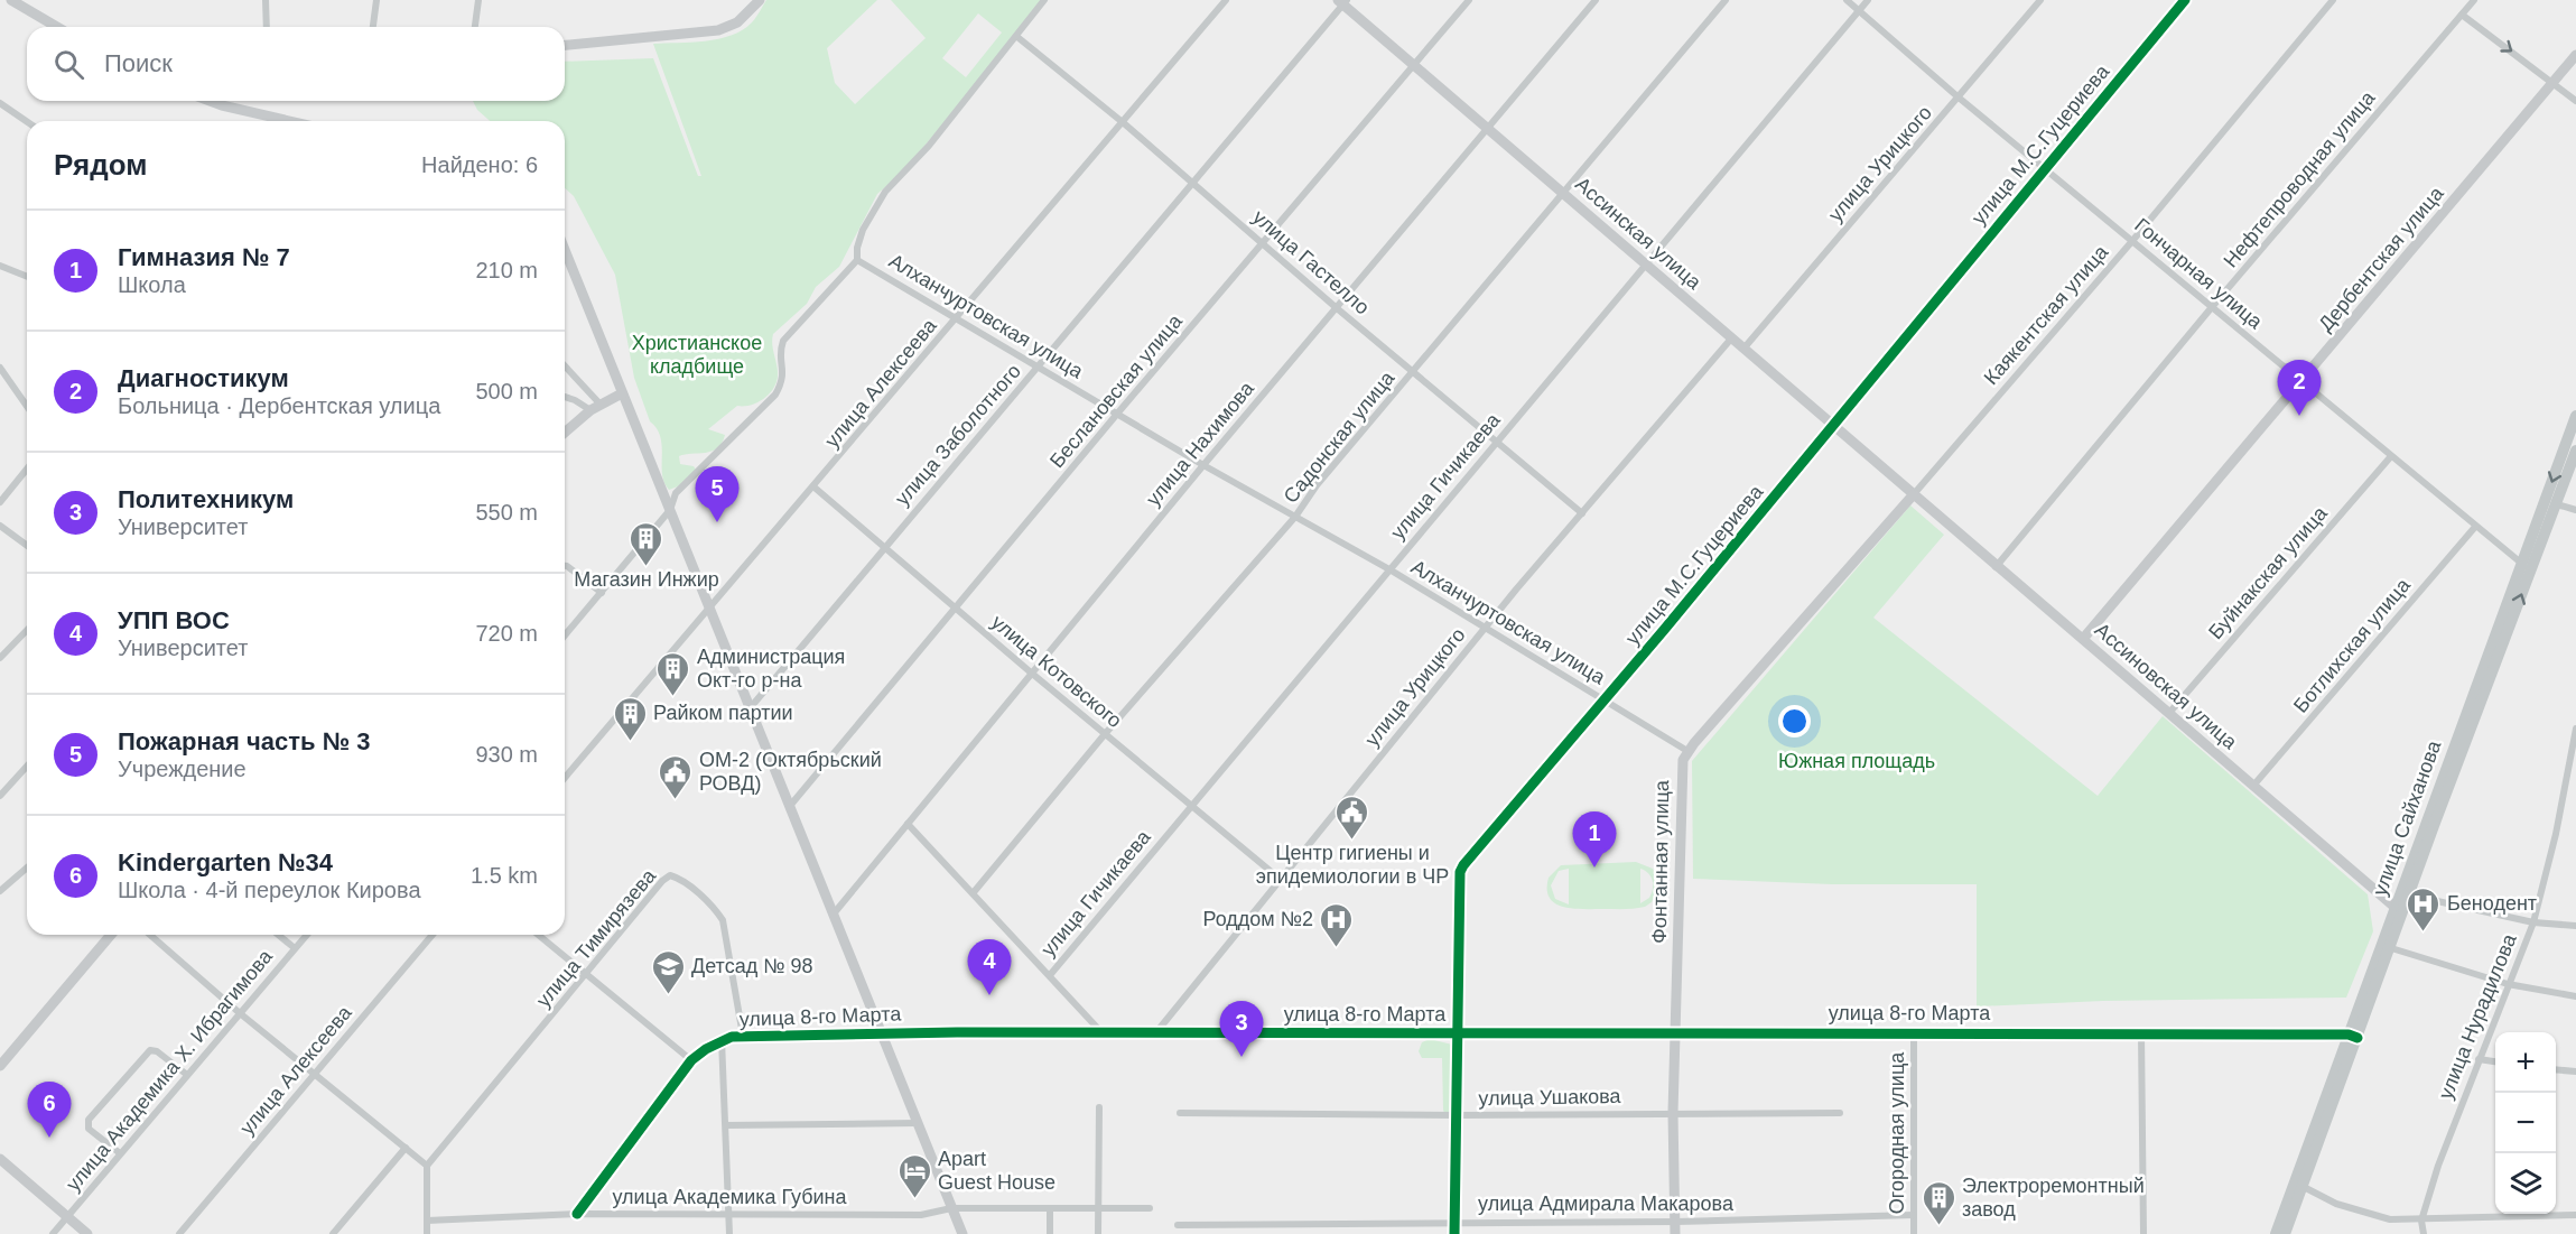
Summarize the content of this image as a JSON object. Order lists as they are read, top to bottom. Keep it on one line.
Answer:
{"streets":{"main road":["улица Сайханова"],"street":["улица М.С.Гуцериева","улица Урицкого","Нефтепроводная улица","Ассинская улица","Дербентская улица","улица Гастелло","Гончарная улица","Каякентская улица","Алханчуртовская улица","улица Алексеева","Беслановская улица","улица Заболотного","Садонская улица","улица Нахимова","улица Гичикаева","Буйнакская улица","Ботлихская улица","улица Котовского","Ассиновская улица","Фонтанная улица","улица Тимирязева","улица 8-го Марта","улица Нурадилова","улица Академика Х. Ибрагимова","улица Ушакова","Огородная улица","улица Академика Губина","улица Адмирала Макарова"]},"crossings":[["улица М.С.Гуцериева","Ассинская улица"],["улица М.С.Гуцериева","Гончарная улица"],["улица М.С.Гуцериева","Алханчуртовская улица"],["улица М.С.Гуцериева","улица 8-го Марта"],["улица М.С.Гуцериева","улица Ушакова"],["улица М.С.Гуцериева","улица Адмирала Макарова"],["улица Урицкого","Ассинская улица"],["улица Урицкого","улица Гастелло"],["улица Урицкого","Гончарная улица"],["улица Урицкого","Алханчуртовская улица"],["улица Урицкого","улица Котовского"],["улица Урицкого","улица 8-го Марта"],["Нефтепроводная улица","Гончарная улица"],["Нефтепроводная улица","Ассиновская улица"],["Ассинская улица","Каякентская улица"],["Ассинская улица","Беслановская улица"],["Ассинская улица","улица Заболотного"],["Ассинская улица","Садонская улица"],["Ассинская улица","улица Нахимова"],["Ассинская улица","улица Гичикаева"],["Ассинская улица","Ассиновская улица"],["Ассинская улица","Фонтанная улица"],["Дербентская улица","Гончарная улица"],["Дербентская улица","Ассиновская улица"],["улица Гастелло","улица Алексеева"],["улица Гастелло","Беслановская улица"],["улица Гастелло","улица Заболотного"],["улица Гастелло","Садонская улица"],["улица Гастелло","улица Нахимова"],["улица Гастелло","улица Гичикаева"],["Гончарная улица","Каякентская улица"],["Гончарная улица","улица Гичикаева"],["Гончарная улица","Буйнакская улица"],["Гончарная улица","Ботлихская улица"],["Гончарная улица","улица Сайханова"],["Каякентская улица","Ассиновская улица"],["Каякентская улица","Фонтанная улица"],["Алханчуртовская улица","улица Алексеева"],["Алханчуртовская улица","Беслановская улица"],["Алханчуртовская улица","улица Заболотного"],["Алханчуртовская улица","Садонская улица"],["Алханчуртовская улица","улица Нахимова"],["Алханчуртовская улица","улица Гичикаева"],["Алханчуртовская улица","Фонтанная улица"],["улица Алексеева","улица Котовского"],["Беслановская улица","улица Котовского"],["улица Заболотного","улица Котовского"],["Садонская улица","улица Котовского"],["улица Нахимова","улица Котовского"],["улица Гичикаева","улица Котовского"],["Буйнакская улица","Ассиновская улица"],["Ботлихская улица","Ассиновская улица"],["Ассиновская улица","улица Сайханова"],["Ассиновская улица","Фонтанная улица"],["улица Сайханова","улица 8-го Марта"],["Фонтанная улица","улица 8-го Марта"],["Фонтанная улица","улица Ушакова"],["Фонтанная улица","улица Адмирала Макарова"],["улица Тимирязева","улица 8-го Марта"],["улица 8-го Марта","Огородная улица"],["улица 8-го Марта","улица Академика Губина"],["Огородная улица","улица Адмирала Макарова"]],"parks":["Христианское кладбище","Южная площадь"],"places":{"building":["Магазин Инжир","Администрация Окт-го р-на","Райком партии","Электроремонтный завод"],"public building":["ОМ-2 (Октябрьский РОВД)","Центр гигиены и эпидемиологии в ЧР"],"hospital":["Бенодент","Роддом №2"],"school or university":["Детсад № 98"],"hotel":["Apart Guest House"]},"page":{"search":"Поиск","heading":["Рядом","Найдено: 6"],"list":[{"mark":"1","name":"Гимназия № 7","note":"Школа","value":"210 m"},{"mark":"2","name":"Диагностикум","note":"Больница · Дербентская улица","value":"500 m"},{"mark":"3","name":"Политехникум","note":"Университет","value":"550 m"},{"mark":"4","name":"УПП ВОС","note":"Университет","value":"720 m"},{"mark":"5","name":"Пожарная часть № 3","note":"Учреждение","value":"930 m"},{"mark":"6","name":"Kindergarten №34","note":"Школа · 4-й переулок Кирова","value":"1.5 km"}],"pins":["2","5","1","4","3","6"],"map_buttons":["+","−"]}}
